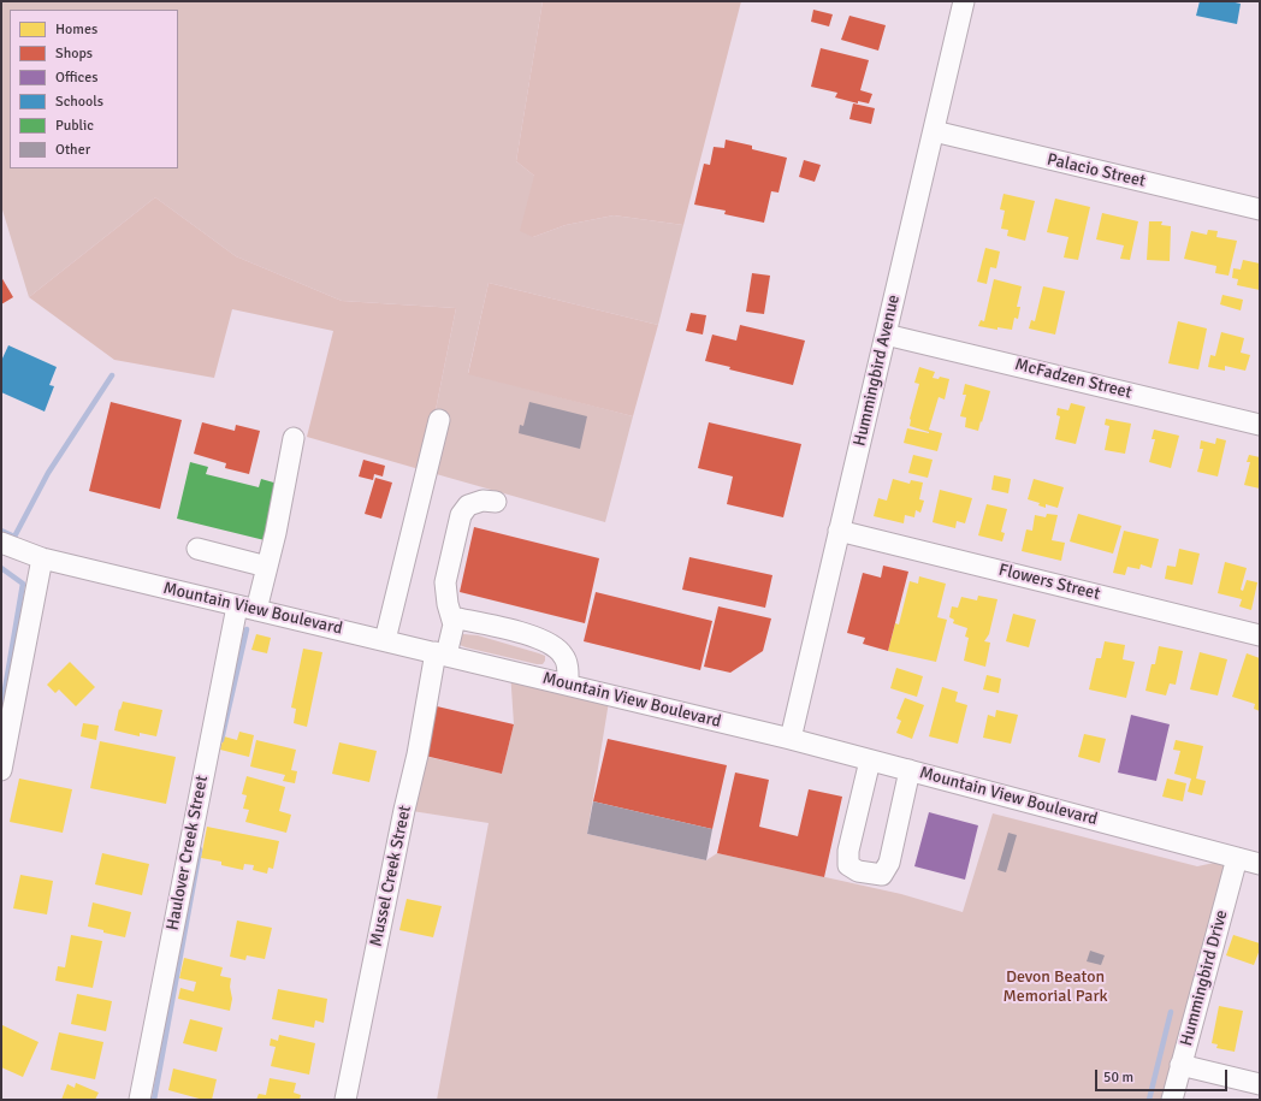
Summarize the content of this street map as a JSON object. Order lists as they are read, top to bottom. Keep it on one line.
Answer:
{"streets":{"street":["Palacio Street","Hummingbird Avenue","McFadzen Street","Flowers Street","Mountain View Boulevard","Haulover Creek Street","Mussel Creek Street","Hummingbird Drive"]},"crossings":[["Palacio Street","Hummingbird Avenue"],["Hummingbird Avenue","McFadzen Street"],["Hummingbird Avenue","Flowers Street"],["Hummingbird Avenue","Mountain View Boulevard"],["Mountain View Boulevard","Haulover Creek Street"],["Mountain View Boulevard","Mussel Creek Street"],["Mountain View Boulevard","Hummingbird Drive"]],"parks":["Devon Beaton Memorial Park"],"legend":["Homes","Shops","Offices","Schools","Public","Other"],"scale_bar":"50 m"}
